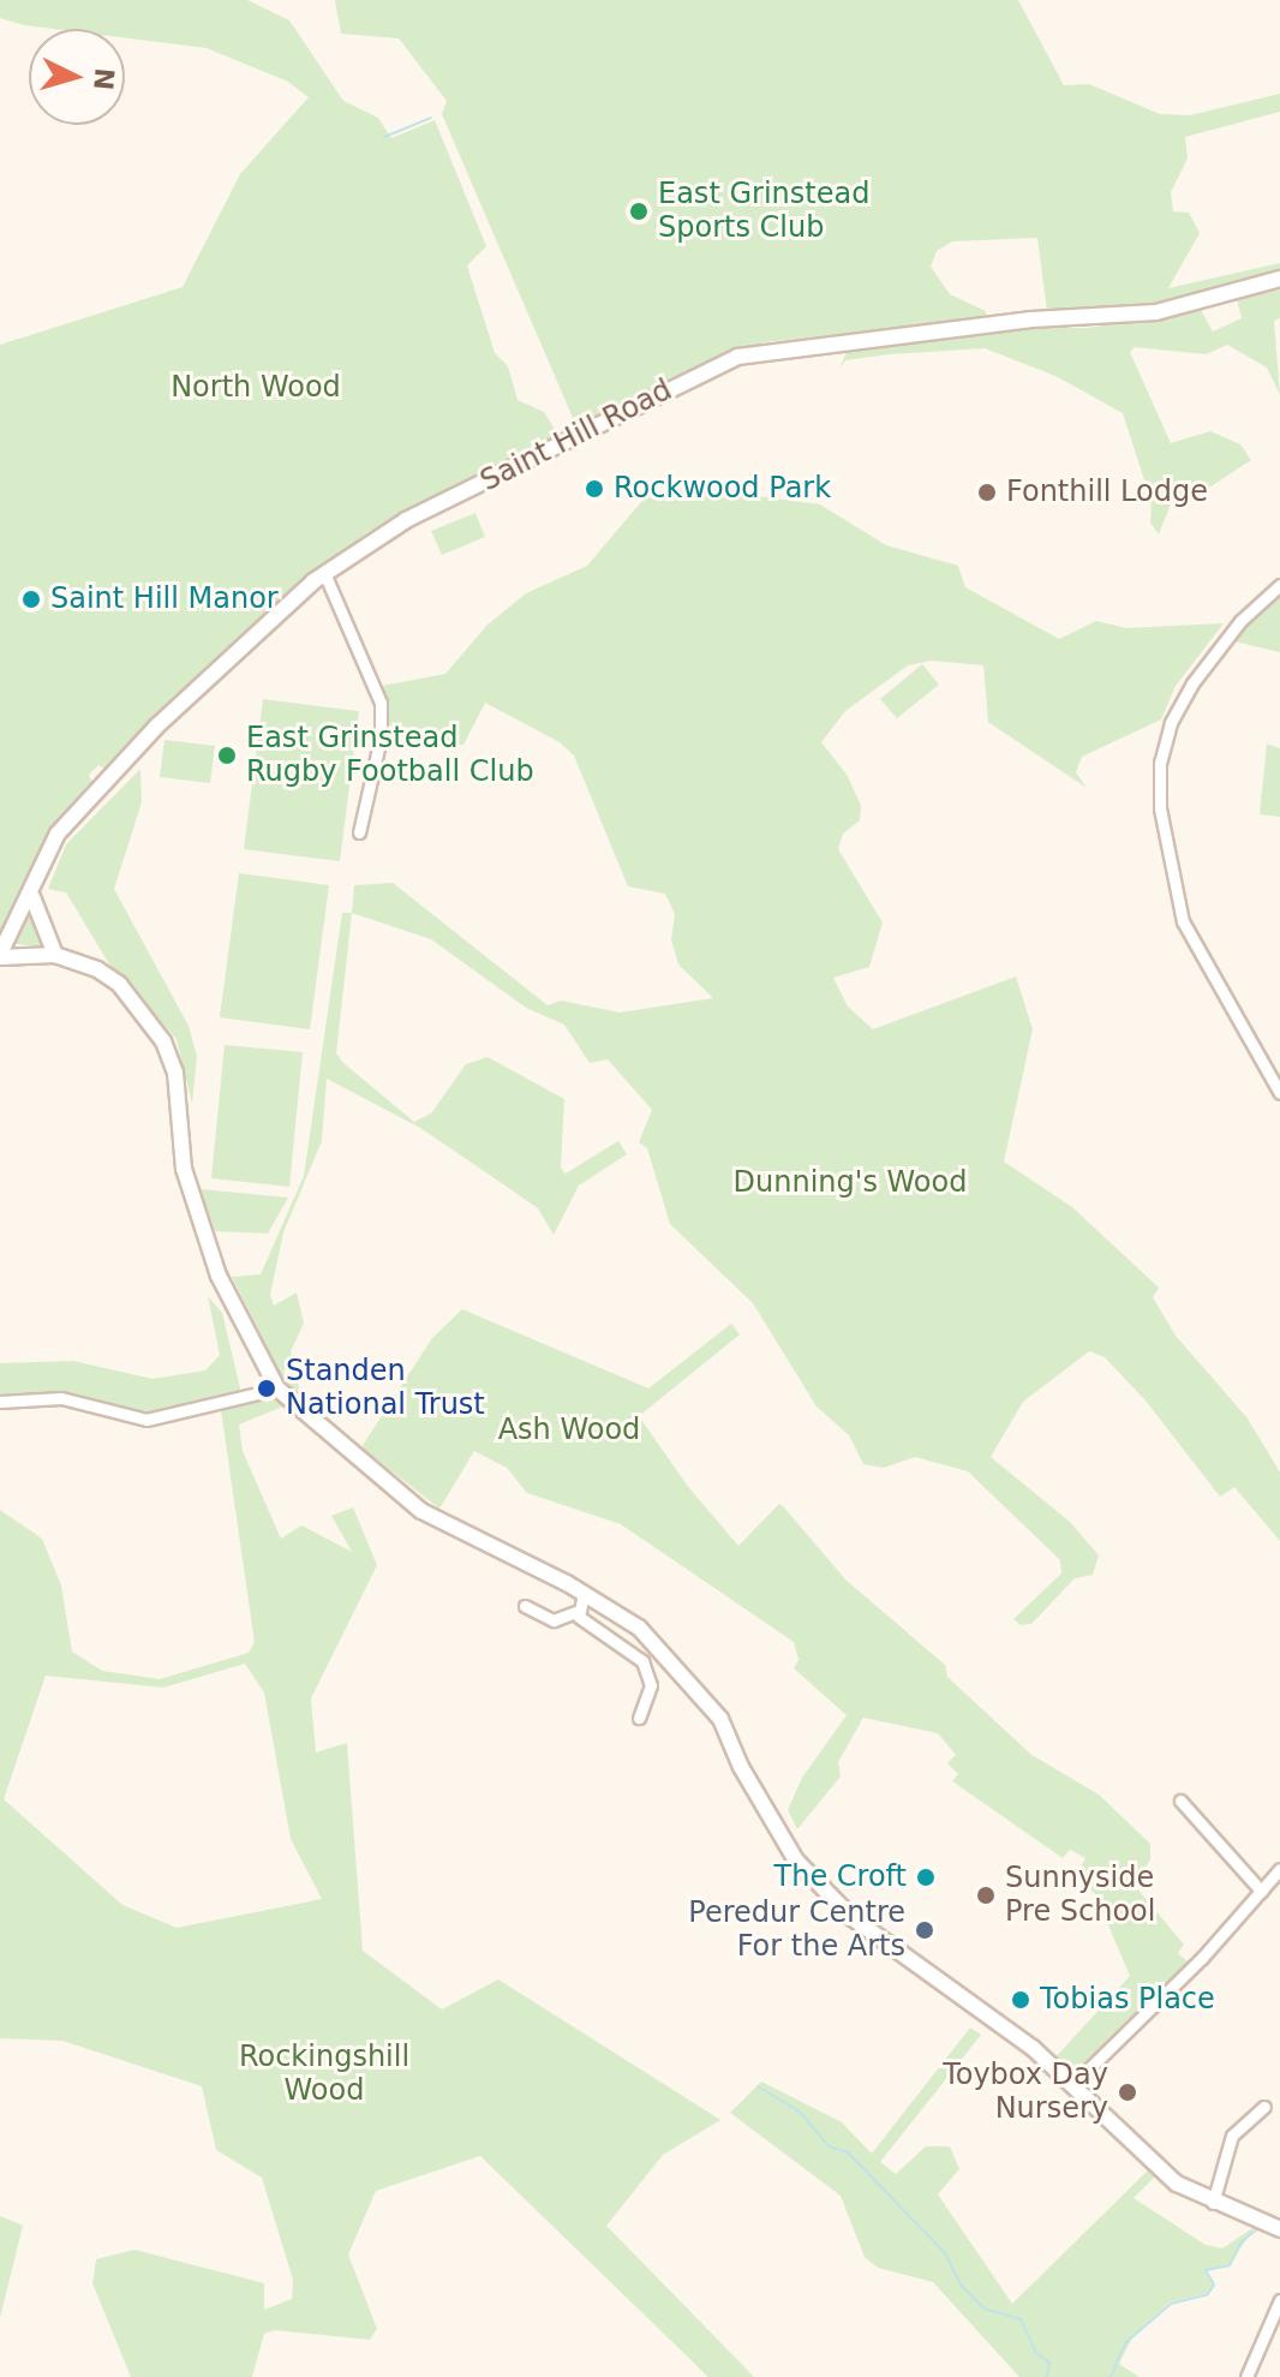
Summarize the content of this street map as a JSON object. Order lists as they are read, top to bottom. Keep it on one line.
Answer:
{"streets":{"street":["Saint Hill Road"]},"parks":["North Wood","Dunning's Wood","Ash Wood","Rockingshill Wood"],"places":["East Grinstead Sports Club","Rockwood Park","Fonthill Lodge","Saint Hill Manor","East Grinstead Rugby Football Club","Standen National Trust","The Croft","Sunnyside Pre School","Peredur Centre For the Arts","Tobias Place","Toybox Day Nursery"],"north":"right"}
